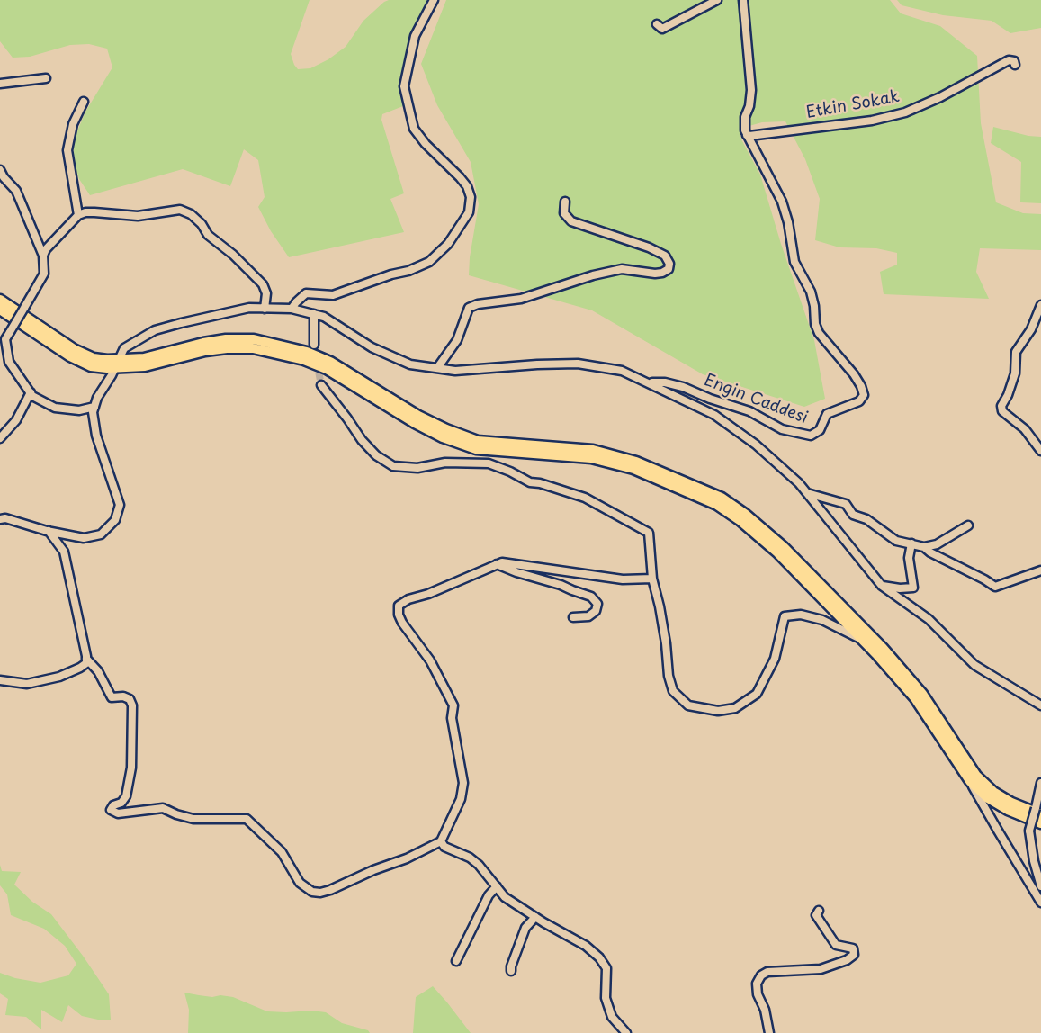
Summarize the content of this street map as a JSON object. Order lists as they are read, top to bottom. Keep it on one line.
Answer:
{"streets":{"street":["Etkin Sokak","Engin Caddesi"]},"crossings":[["Etkin Sokak","Engin Caddesi"]]}
